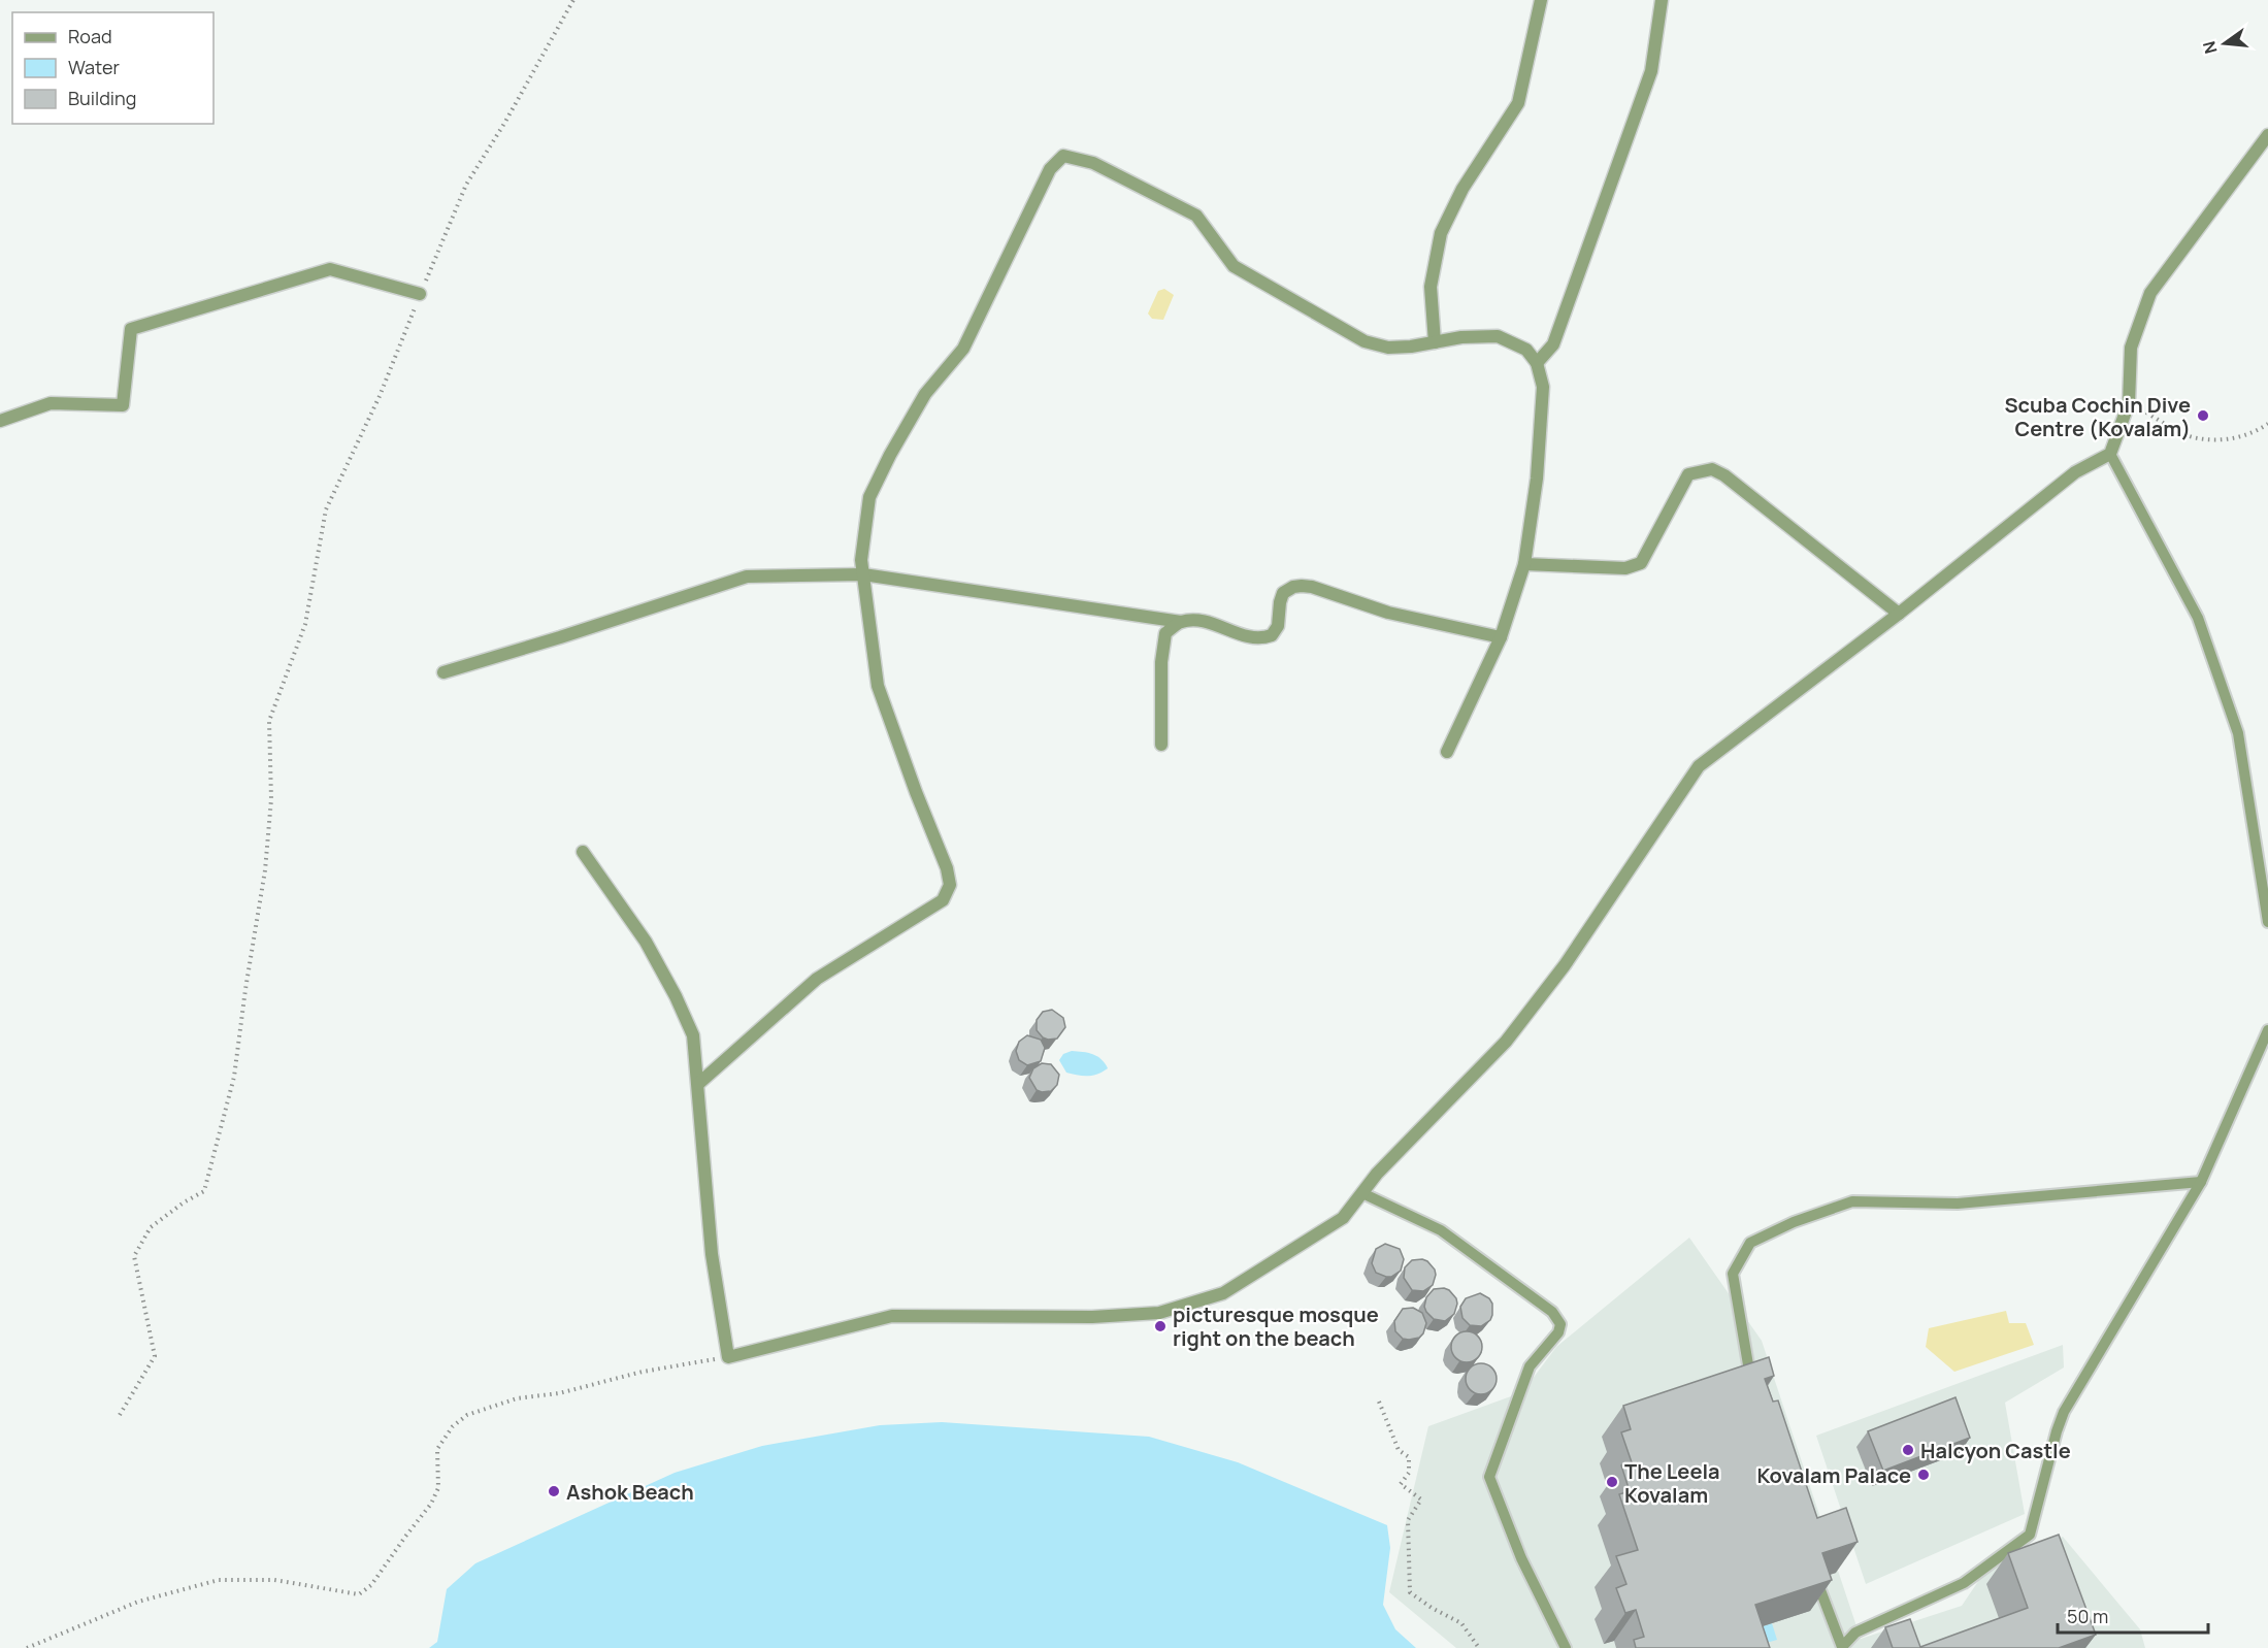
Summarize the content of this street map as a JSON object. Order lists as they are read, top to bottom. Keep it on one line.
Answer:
{"places":["Scuba Cochin Dive Centre (Kovalam)","picturesque mosque right on the beach","Halcyon Castle","Kovalam Palace","The Leela Kovalam","Ashok Beach"],"legend":["Road","Water","Building"],"scale_bar":"50 m","north":"left"}
